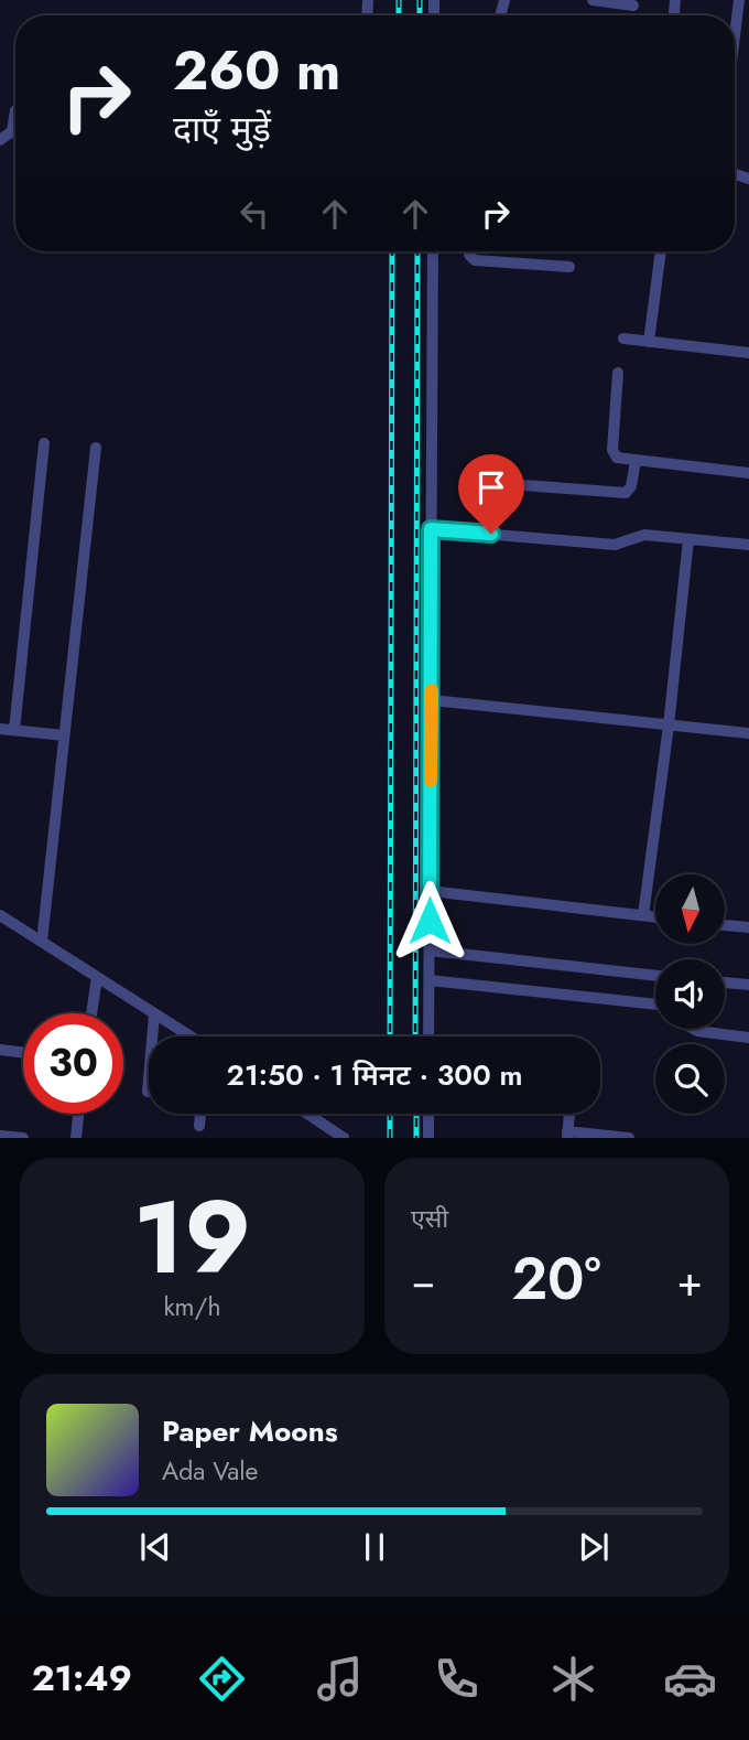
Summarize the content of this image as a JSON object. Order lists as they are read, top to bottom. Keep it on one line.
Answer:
{"north":"bottom","page":{"turn":["260 m","दाएँ मुड़ें"],"limit":"30","trip":"21:50 · 1 मिनट · 300 m","tile":[["19","km/h"],"एसी"],"heat":["−","20°","+"],"song":["Paper Moons","Ada Vale"],"tabs":"21:49"}}
